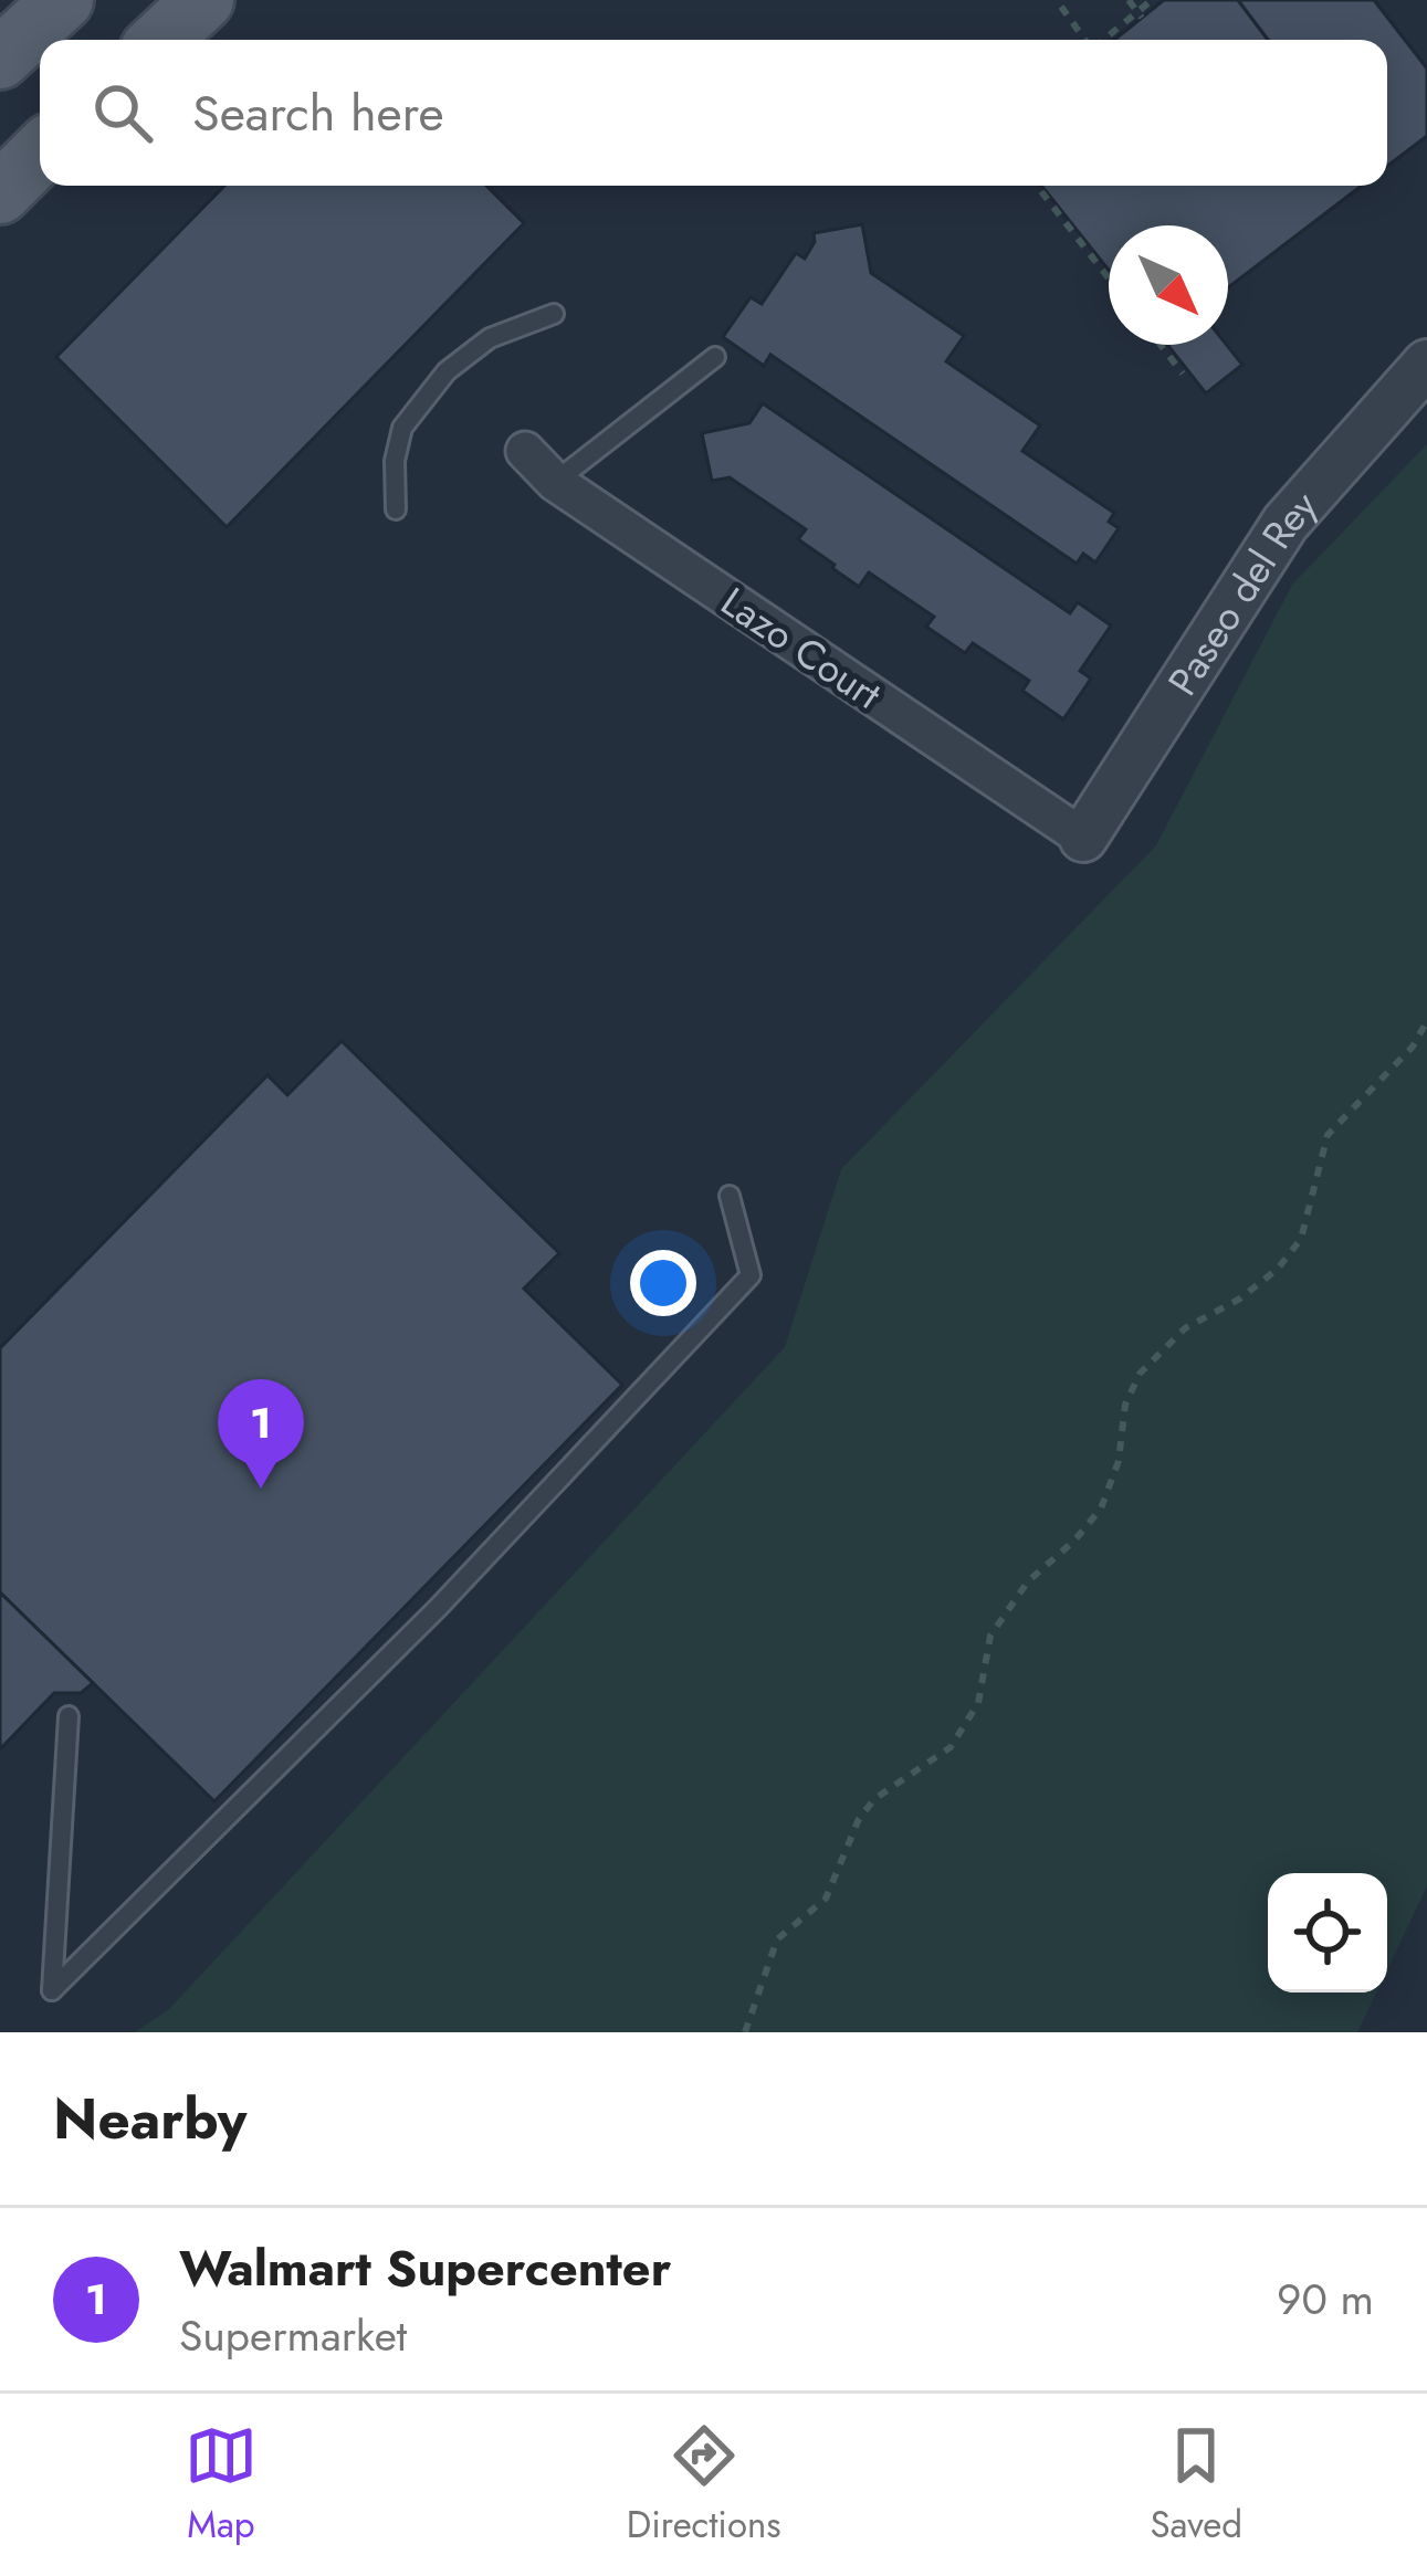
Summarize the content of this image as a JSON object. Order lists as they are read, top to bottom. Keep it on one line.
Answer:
{"streets":{"street":["Paseo del Rey","Lazo Court"]},"crossings":[["Paseo del Rey","Lazo Court"]],"north":"bottom right","page":{"search":"Search here","pins":"1","heading":"Nearby","list":[{"mark":"1","name":"Walmart Supercenter","note":"Supermarket","value":"90 m"}],"nav":["Map","Directions","Saved"]}}
